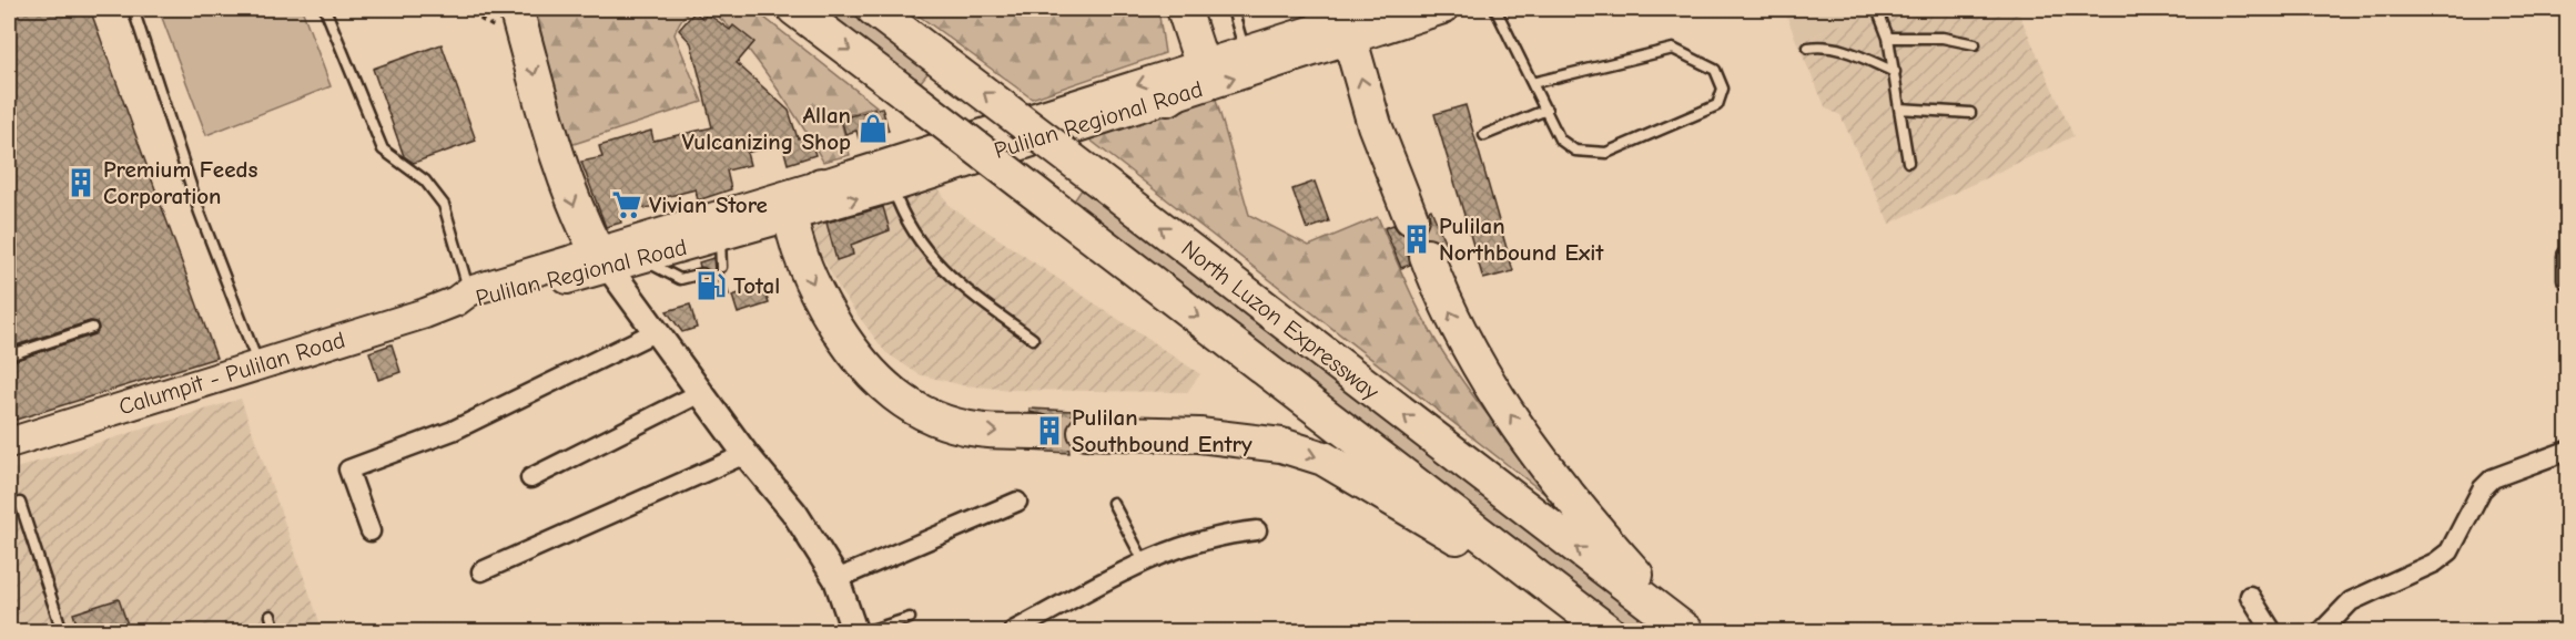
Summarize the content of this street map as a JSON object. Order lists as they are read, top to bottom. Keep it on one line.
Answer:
{"streets":{"highway":["North Luzon Expressway"],"main road":["Pulilan Regional Road","Calumpit - Pulilan Road"]},"crossings":[["Pulilan Regional Road","Calumpit - Pulilan Road"]],"places":{"shop":["Allan Vulcanizing Shop"],"building":["Premium Feeds Corporation","Pulilan Northbound Exit","Pulilan Southbound Entry"],"supermarket":["Vivian Store"],"fuel station":["Total"]}}
